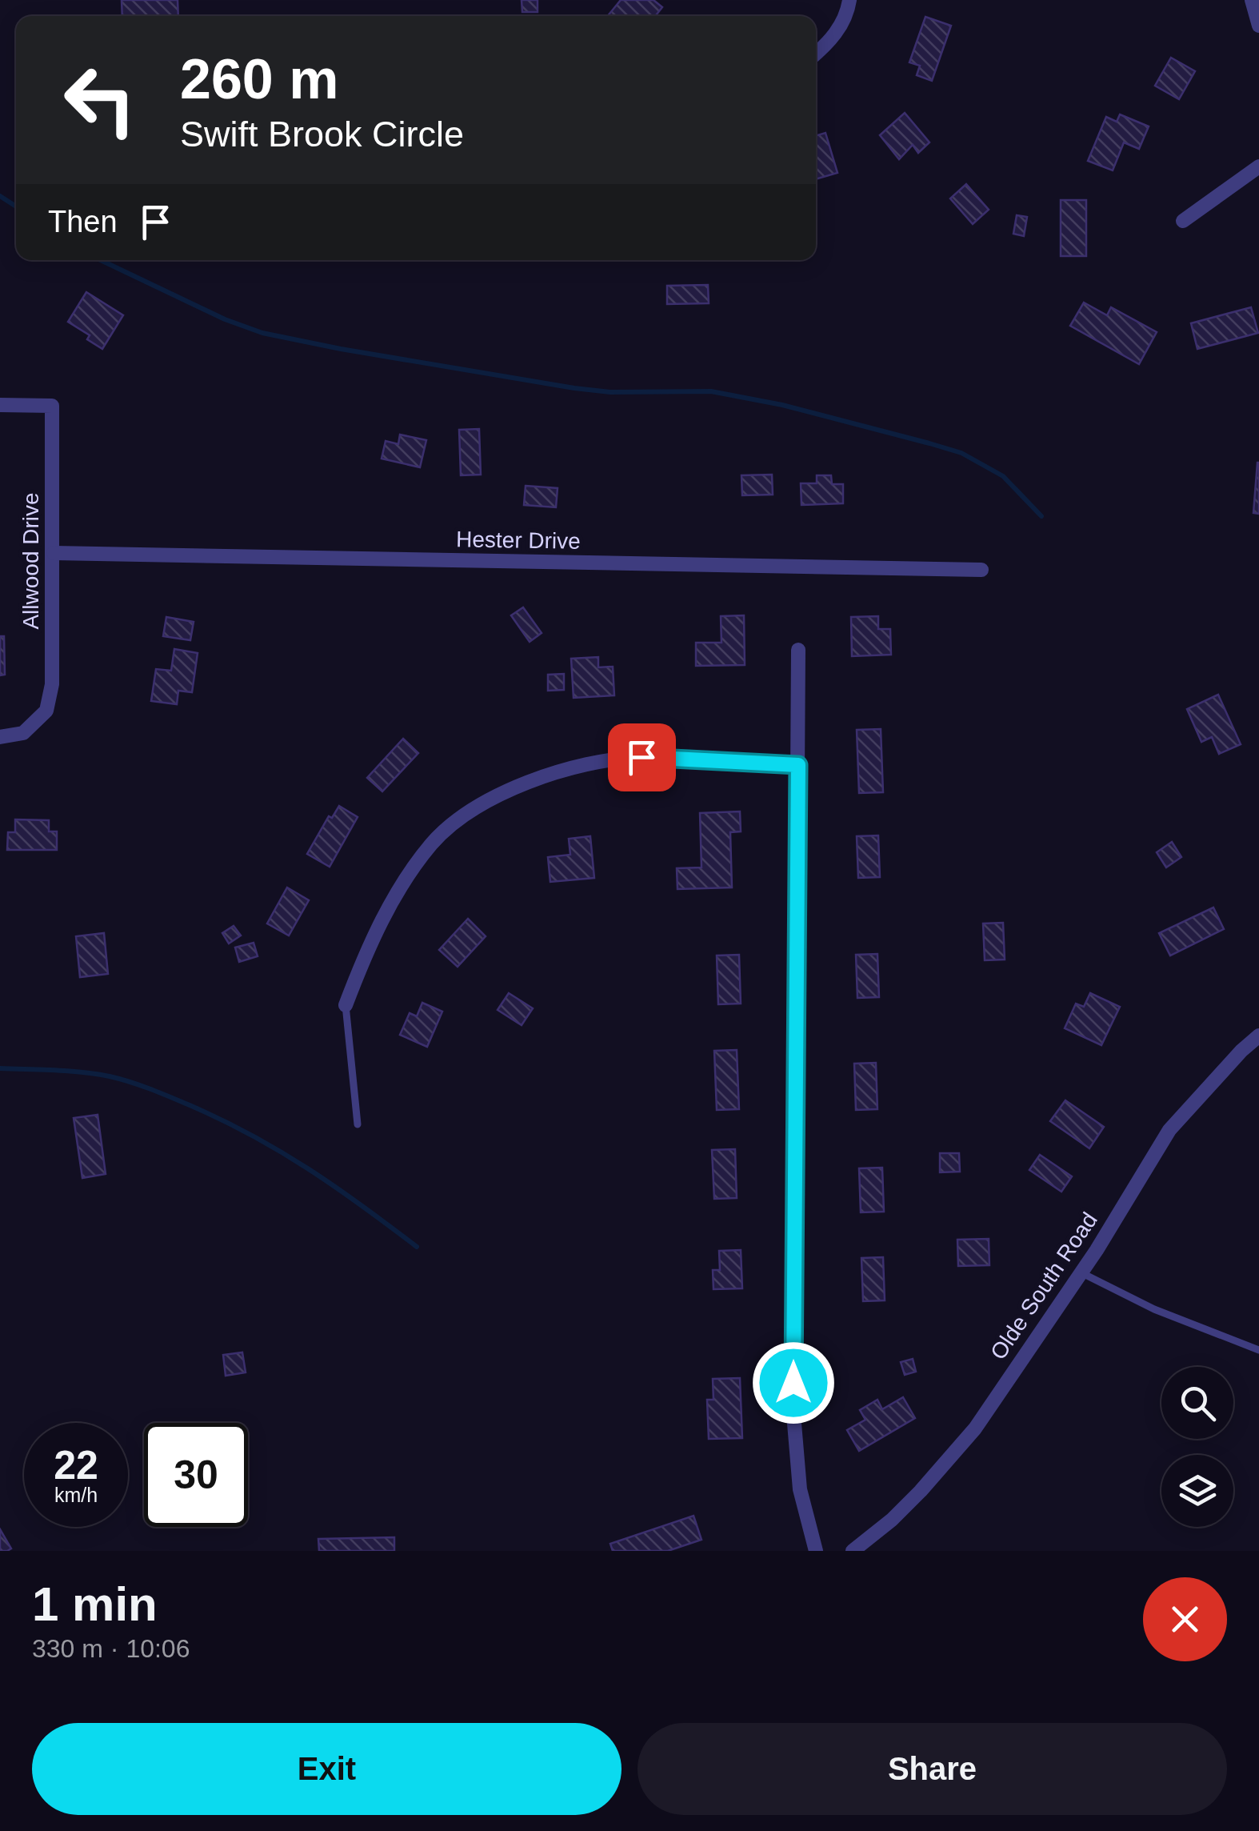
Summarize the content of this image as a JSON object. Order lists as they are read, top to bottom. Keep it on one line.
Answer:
{"streets":{"street":["Hester Drive","Allwood Drive","Olde South Road"]},"crossings":[["Hester Drive","Allwood Drive"]],"page":{"turn":["260 m","Swift Brook Circle"],"then":"Then","speed":"22 km/h","limit":"30","heading":["1 min","330 m · 10:06"],"buttons":["Exit","Share"]}}
